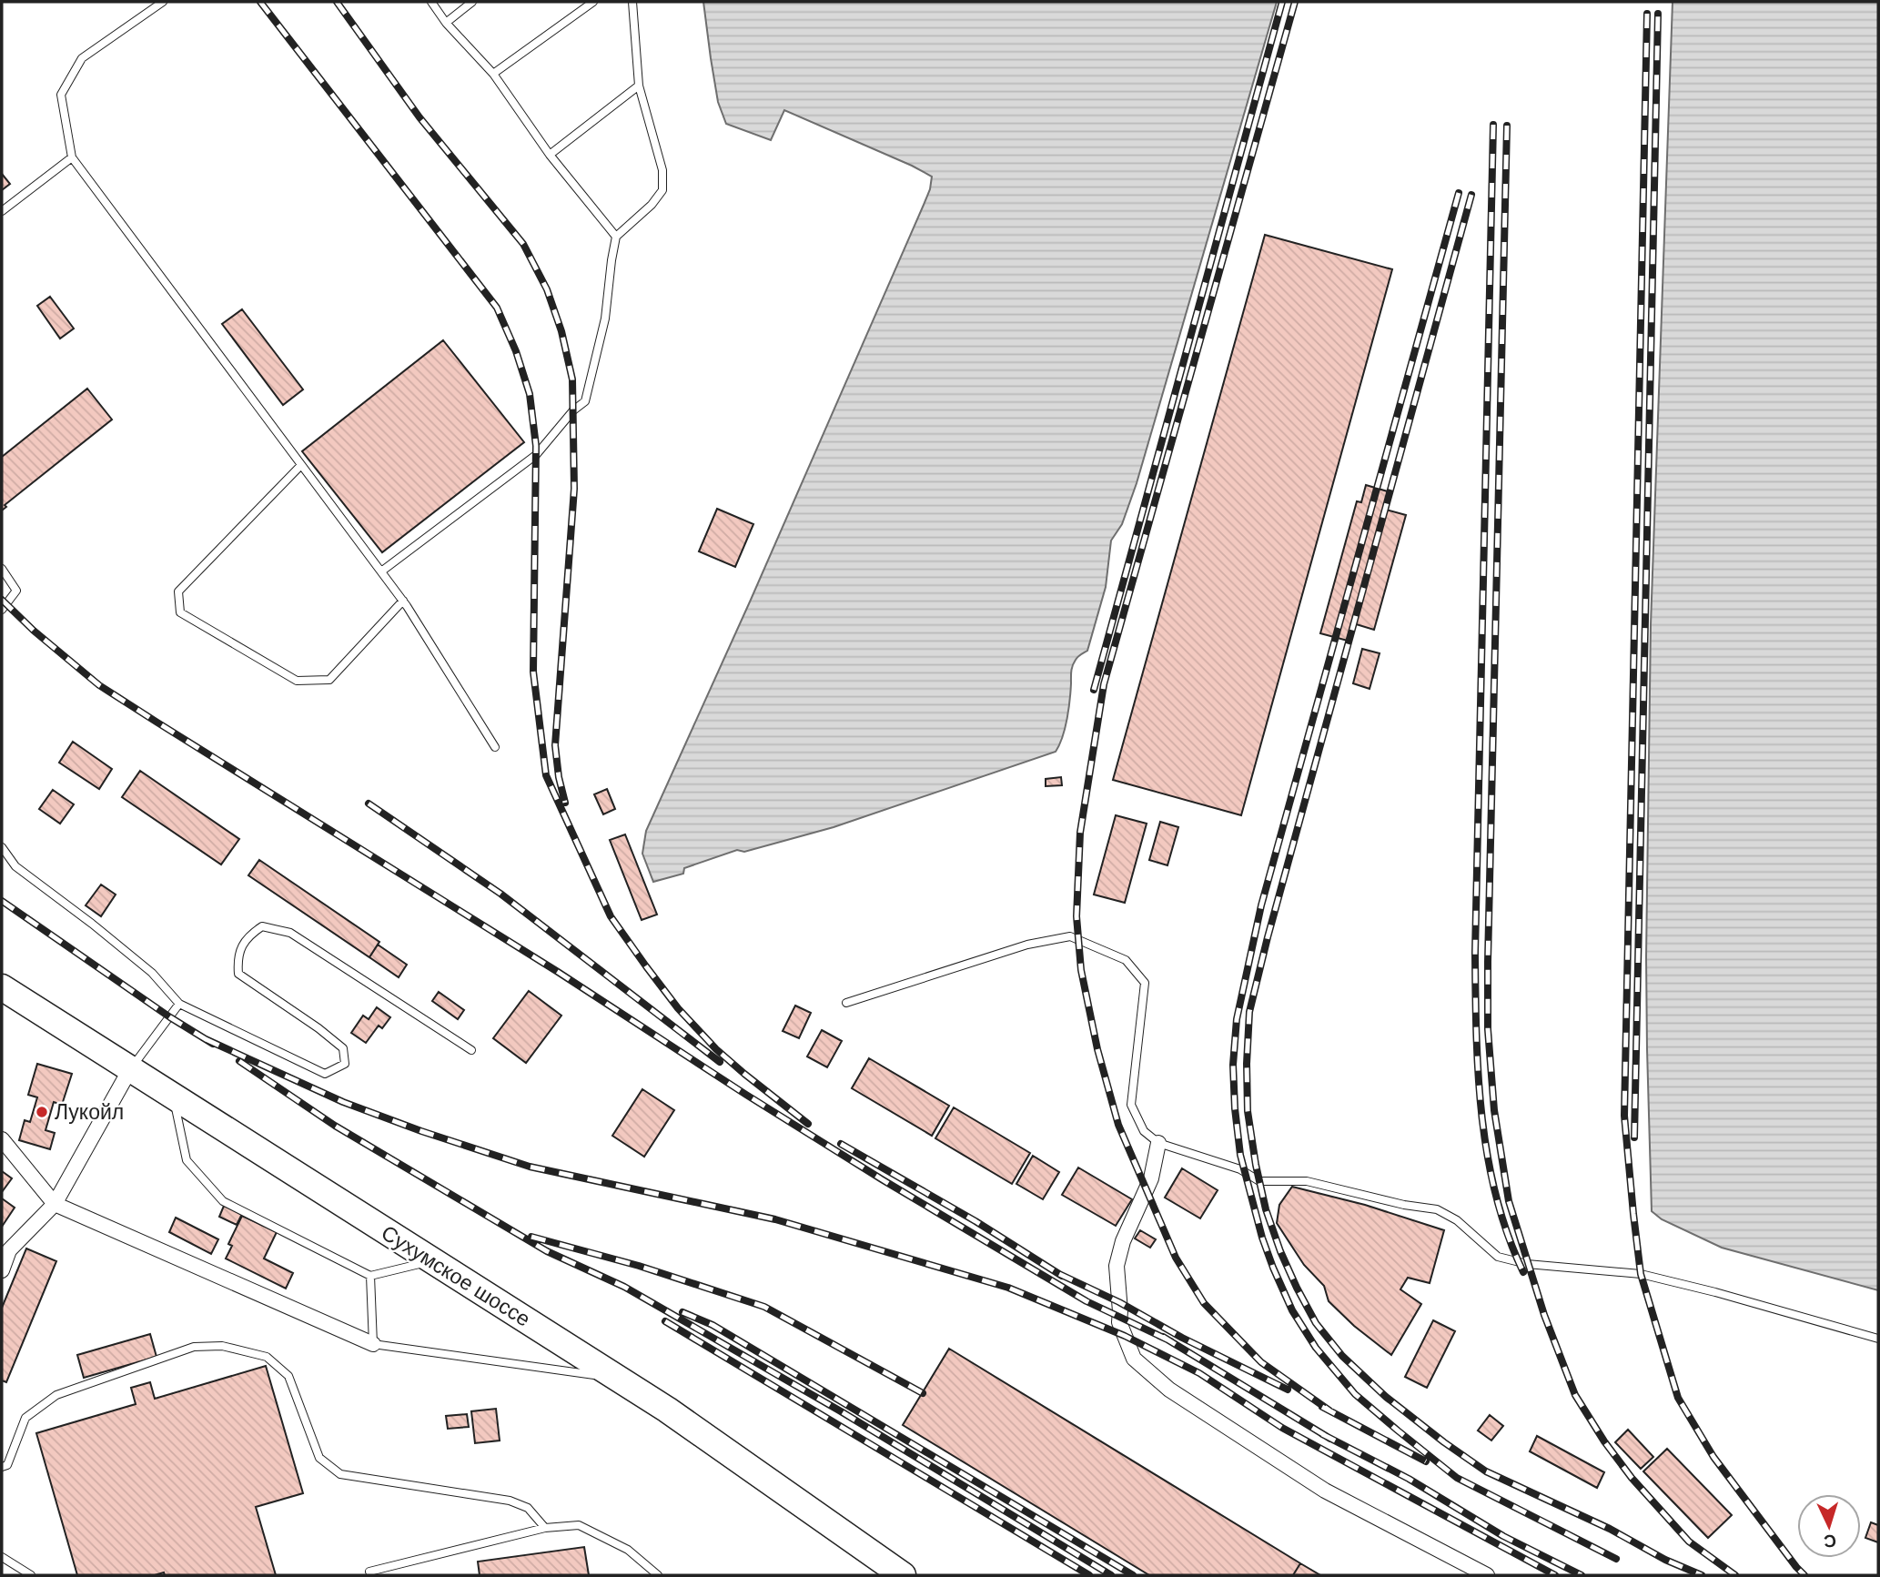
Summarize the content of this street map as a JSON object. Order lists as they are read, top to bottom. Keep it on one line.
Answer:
{"streets":{"highway":["Сухумское шоссе"]},"places":["Лукойл"],"north":"bottom"}
